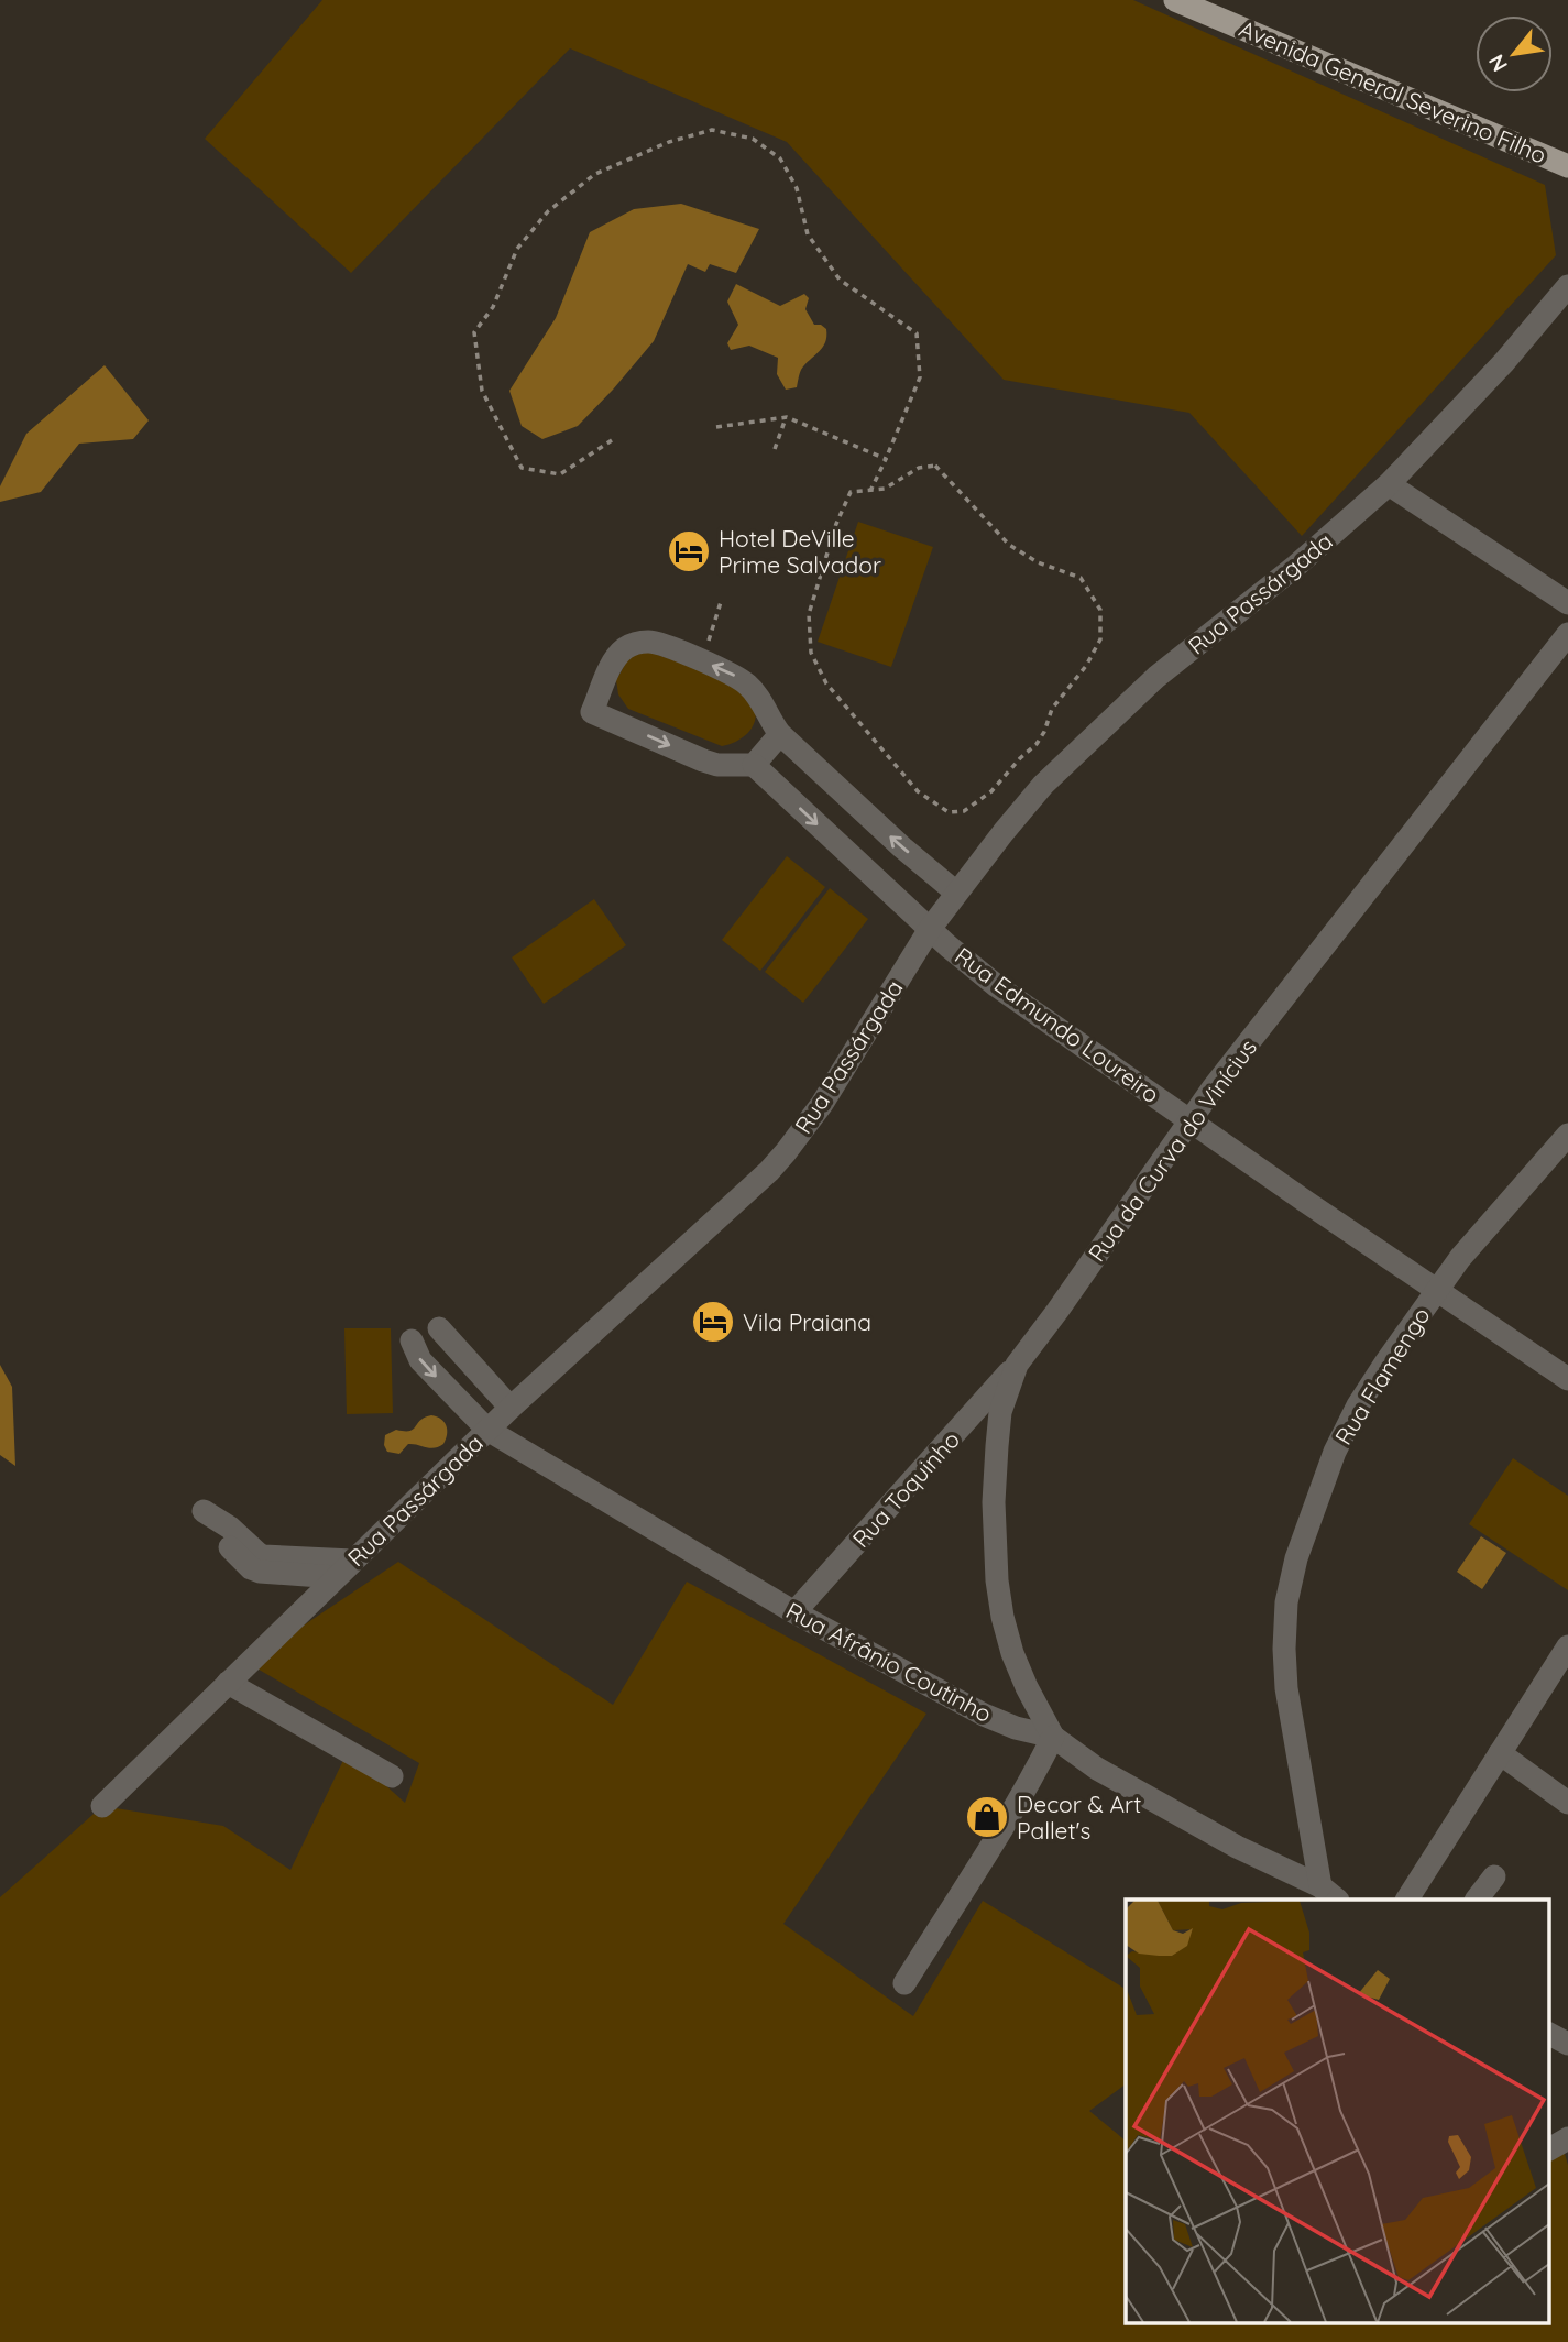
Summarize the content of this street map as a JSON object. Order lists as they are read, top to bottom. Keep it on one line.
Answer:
{"streets":{"main road":["Avenida General Severino Filho"],"street":["Rua Passárgada","Rua Edmundo Loureiro","Rua da Curva do Vinícius","Rua Flamengo","Rua Toquinho","Rua Afrânio Coutinho"]},"crossings":[["Rua Passárgada","Rua Edmundo Loureiro"],["Rua Passárgada","Rua Afrânio Coutinho"],["Rua Edmundo Loureiro","Rua da Curva do Vinícius"],["Rua Edmundo Loureiro","Rua Flamengo"],["Rua da Curva do Vinícius","Rua Toquinho"],["Rua da Curva do Vinícius","Rua Afrânio Coutinho"],["Rua Flamengo","Rua Afrânio Coutinho"],["Rua Toquinho","Rua Afrânio Coutinho"]],"places":{"hotel":["Hotel DeVille Prime Salvador","Vila Praiana"],"shop":["Decor & Art Pallet's"]},"north":"bottom left"}
